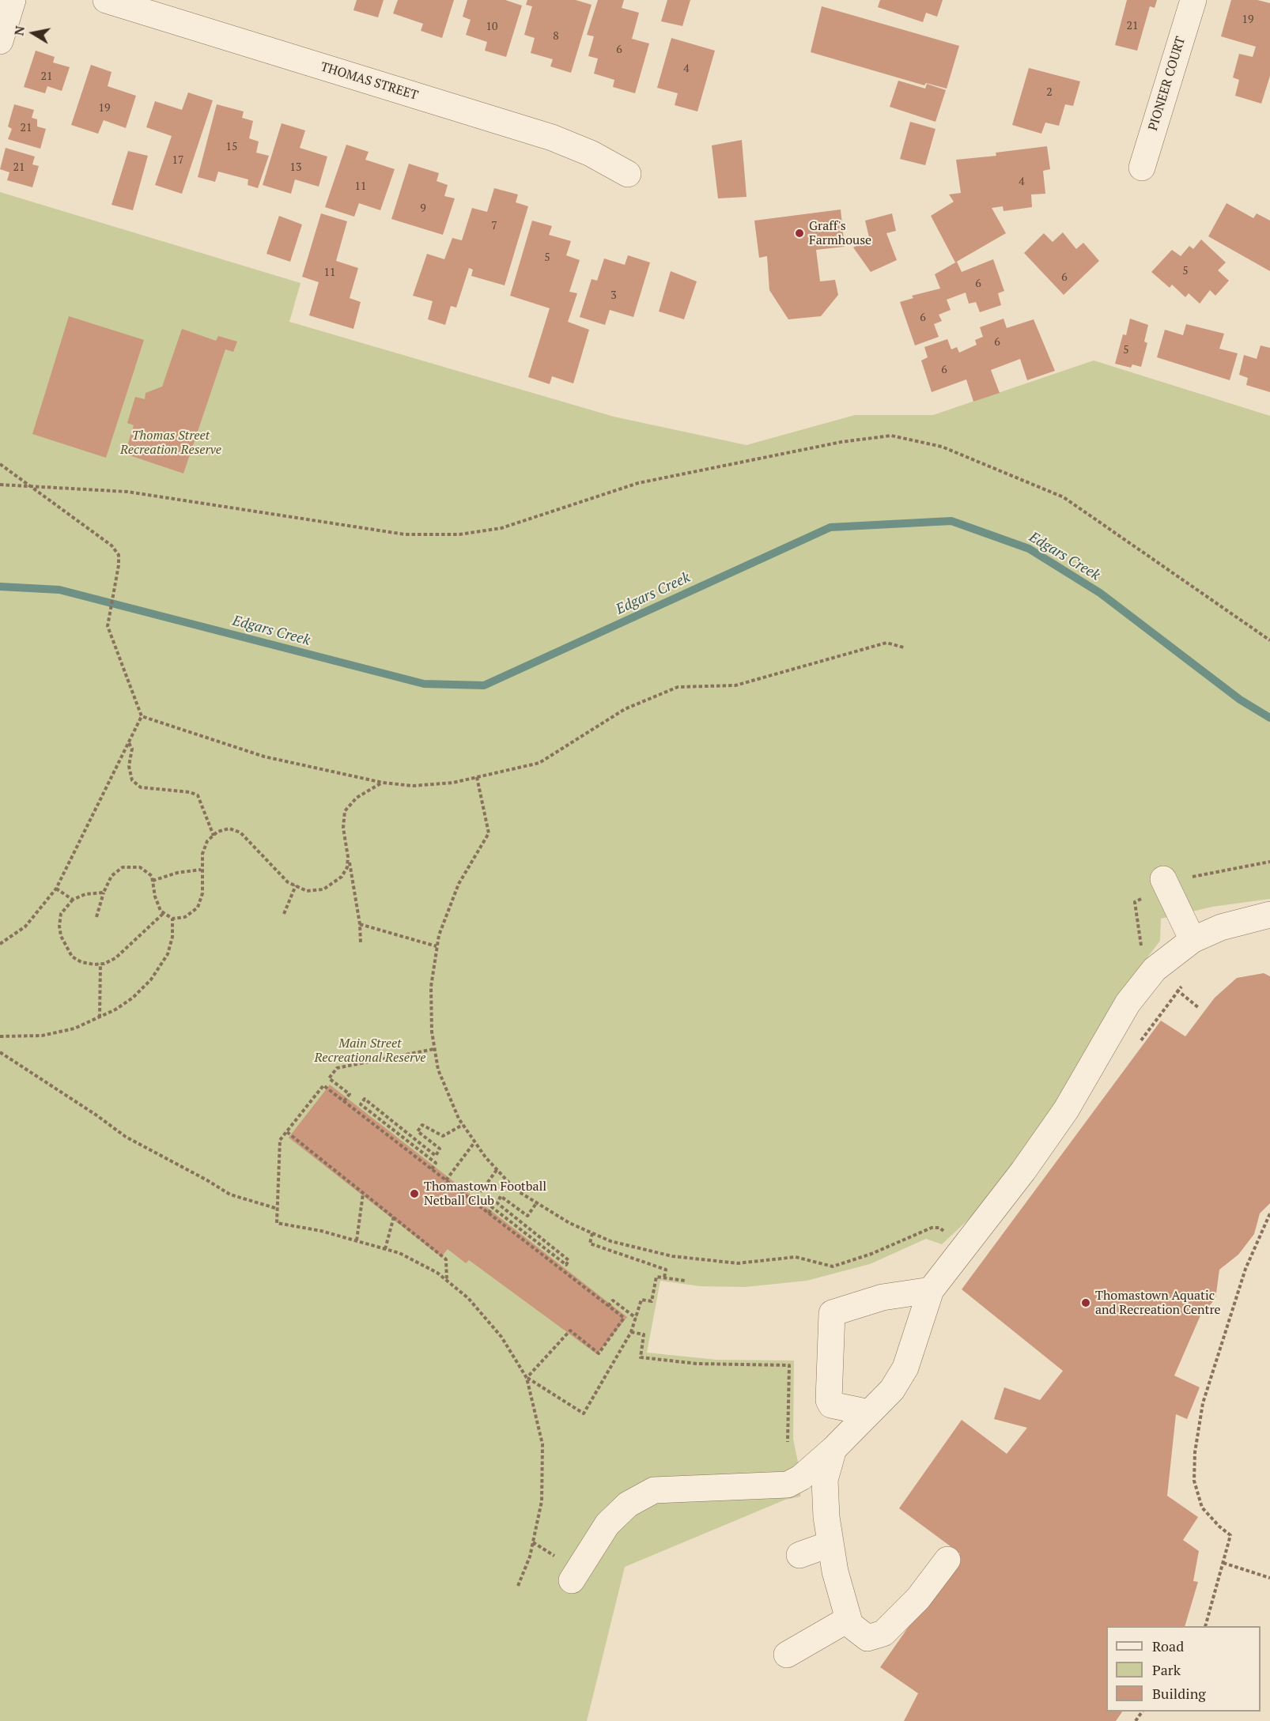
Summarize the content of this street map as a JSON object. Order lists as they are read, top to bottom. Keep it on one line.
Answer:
{"streets":{"street":["THOMAS STREET","PIONEER COURT"]},"water":["Edgars Creek"],"parks":["Thomas Street Recreation Reserve","Main Street Recreational Reserve"],"places":["Graff's Farmhouse","Thomastown Football Netball Club","Thomastown Aquatic and Recreation Centre"],"house_numbers":["19","21","10","8","6","4","21","2","19","21","15","17","21","13","4","11","9","7","5","5","11","6","6","3","6","6","5","6"],"legend":["Road","Park","Building"],"north":"left"}
